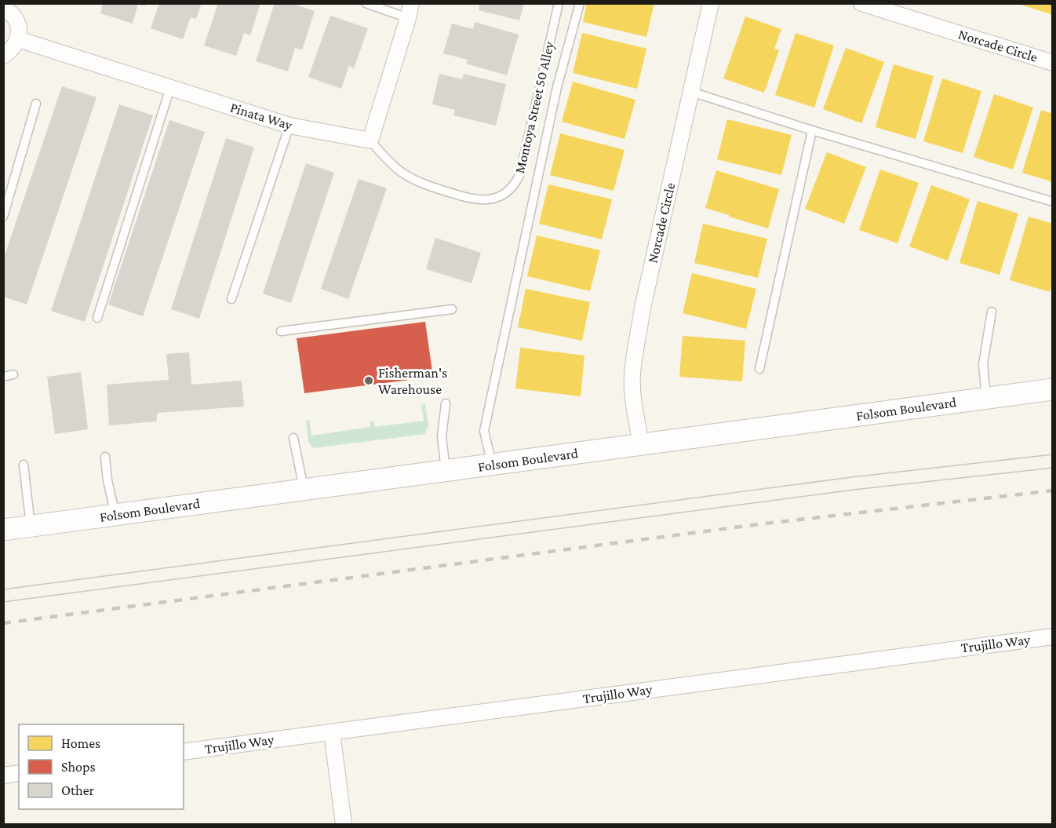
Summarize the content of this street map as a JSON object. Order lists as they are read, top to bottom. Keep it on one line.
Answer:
{"streets":{"main road":["Folsom Boulevard"],"street":["Norcade Circle","Pinata Way","Trujillo Way"],"lane":["Montoya Street 50 Alley"]},"crossings":[["Norcade Circle","Folsom Boulevard"],["Montoya Street 50 Alley","Pinata Way"]],"places":["Fisherman's Warehouse"],"legend":["Homes","Shops","Other"]}
